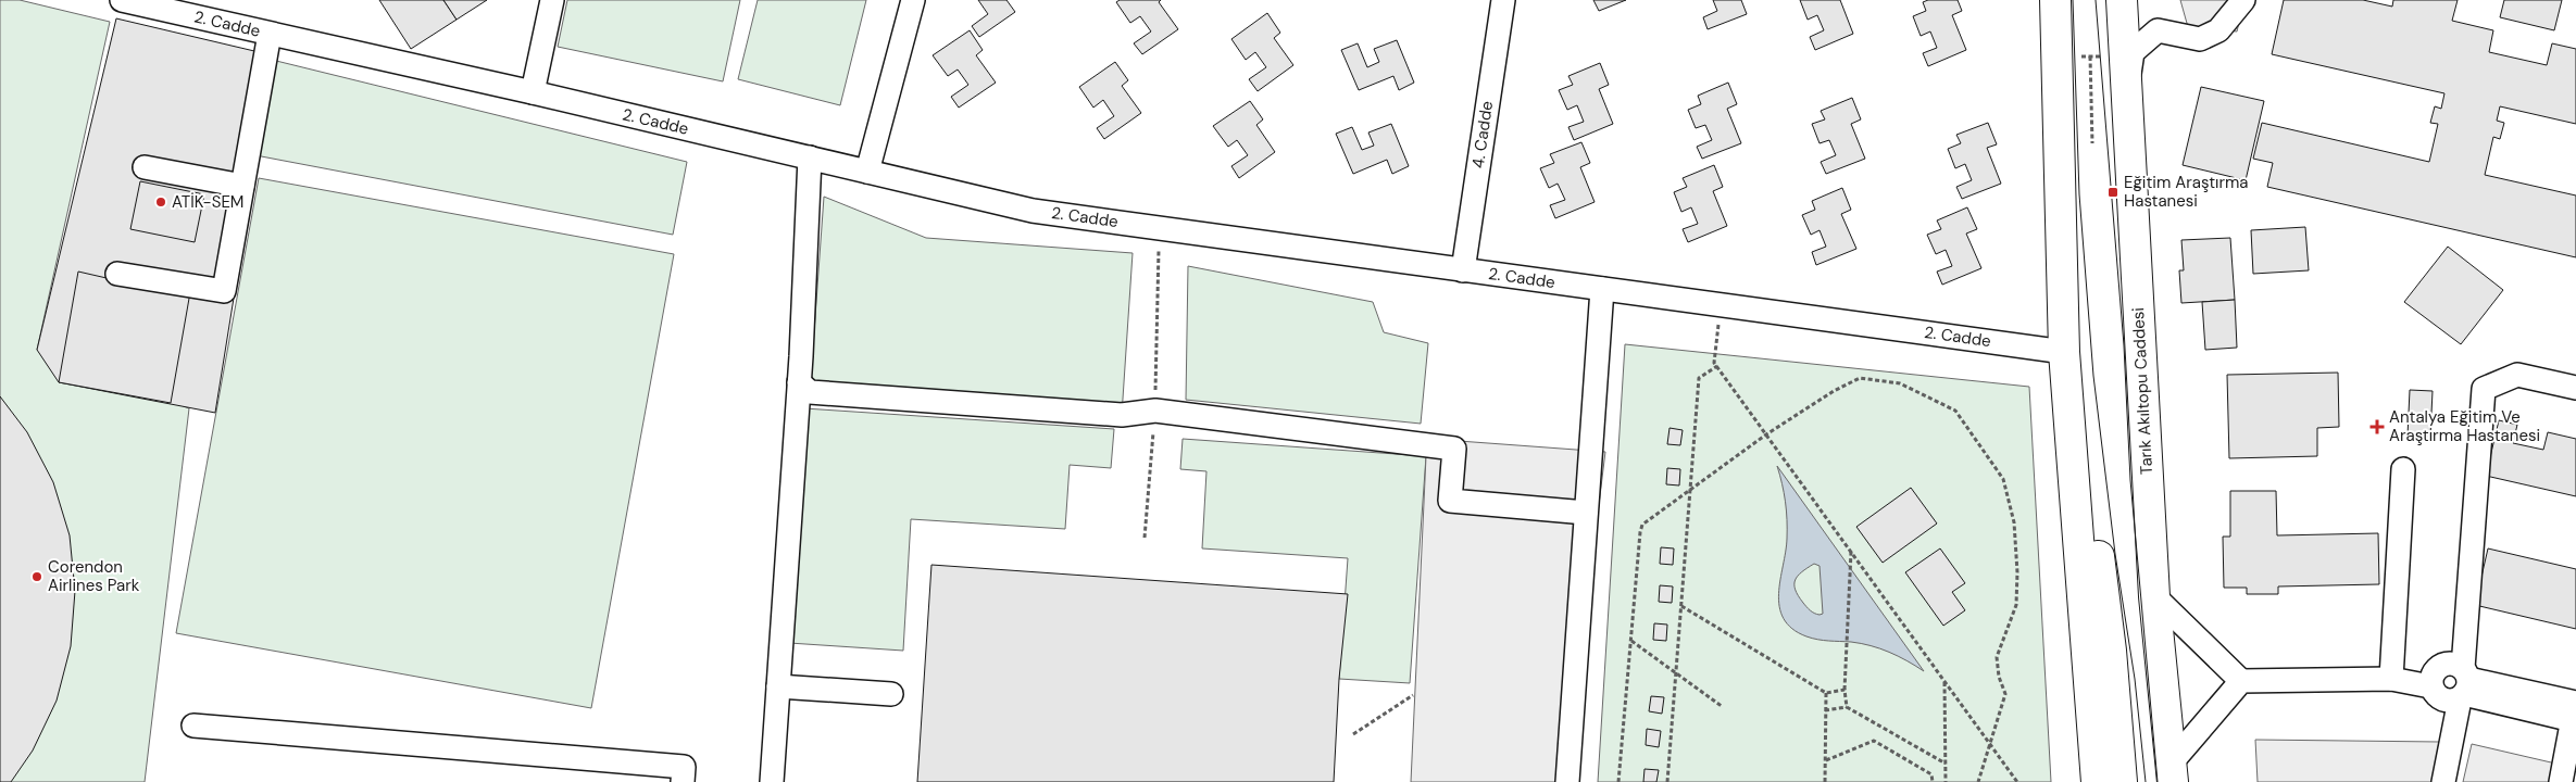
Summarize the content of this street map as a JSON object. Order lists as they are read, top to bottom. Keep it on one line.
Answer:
{"streets":{"main road":["Tarık Akıltopu Caddesi"],"street":["2. Cadde","4. Cadde"]},"crossings":[["2. Cadde","4. Cadde"]],"places":{"transit":["Eğitim Araştırma Hastanesi"],"other":["ATİK-SEM","Corendon Airlines Park"],"health":["Antalya Eğitim Ve Araştırma Hastanesi"]}}
